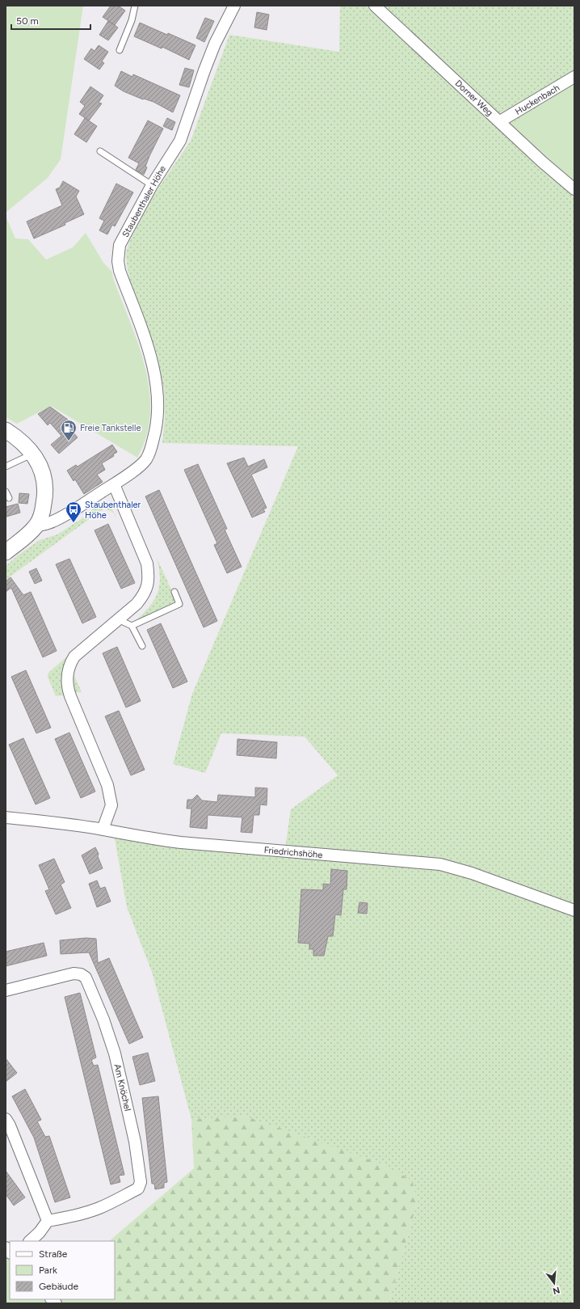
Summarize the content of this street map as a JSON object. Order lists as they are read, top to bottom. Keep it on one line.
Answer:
{"streets":{"street":["Dorner Weg","Huckenbach","Staubenthaler Höhe","Friedrichshöhe","Am Knöchel"]},"crossings":[["Dorner Weg","Huckenbach"]],"places":{"fuel station":["Freie Tankstelle"],"bus stop":["Staubenthaler Höhe"]},"legend":["Straße","Park","Gebäude"],"scale_bar":"50 m","north":"bottom"}
